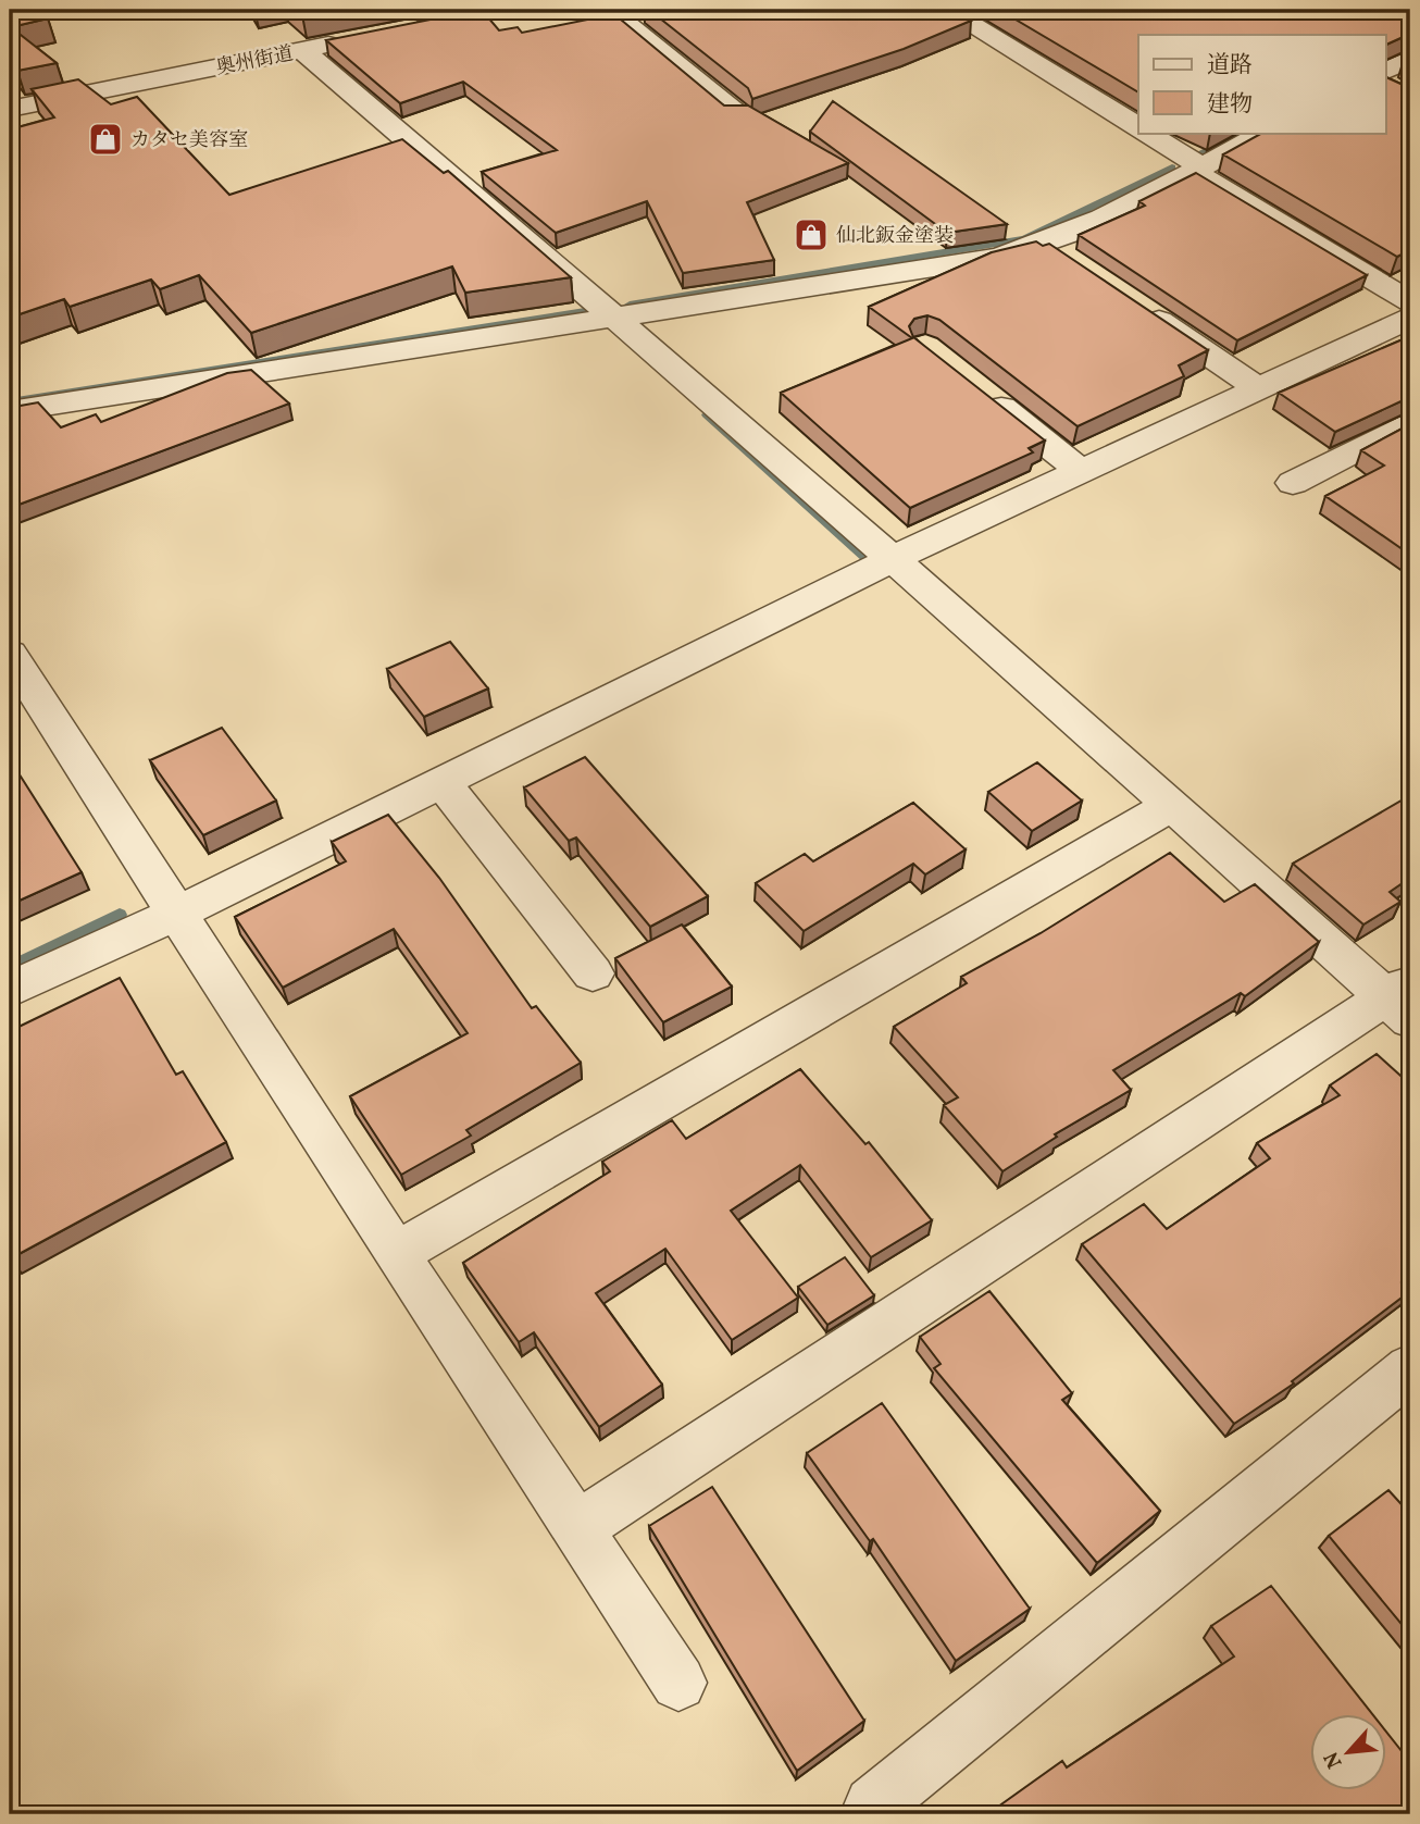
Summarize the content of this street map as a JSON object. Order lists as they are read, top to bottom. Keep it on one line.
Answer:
{"streets":{"street":["奥州街道"]},"places":{"shop":["カタセ美容室","仙北鈑金塗装"]},"legend":["道路","建物"],"north":"bottom left"}
